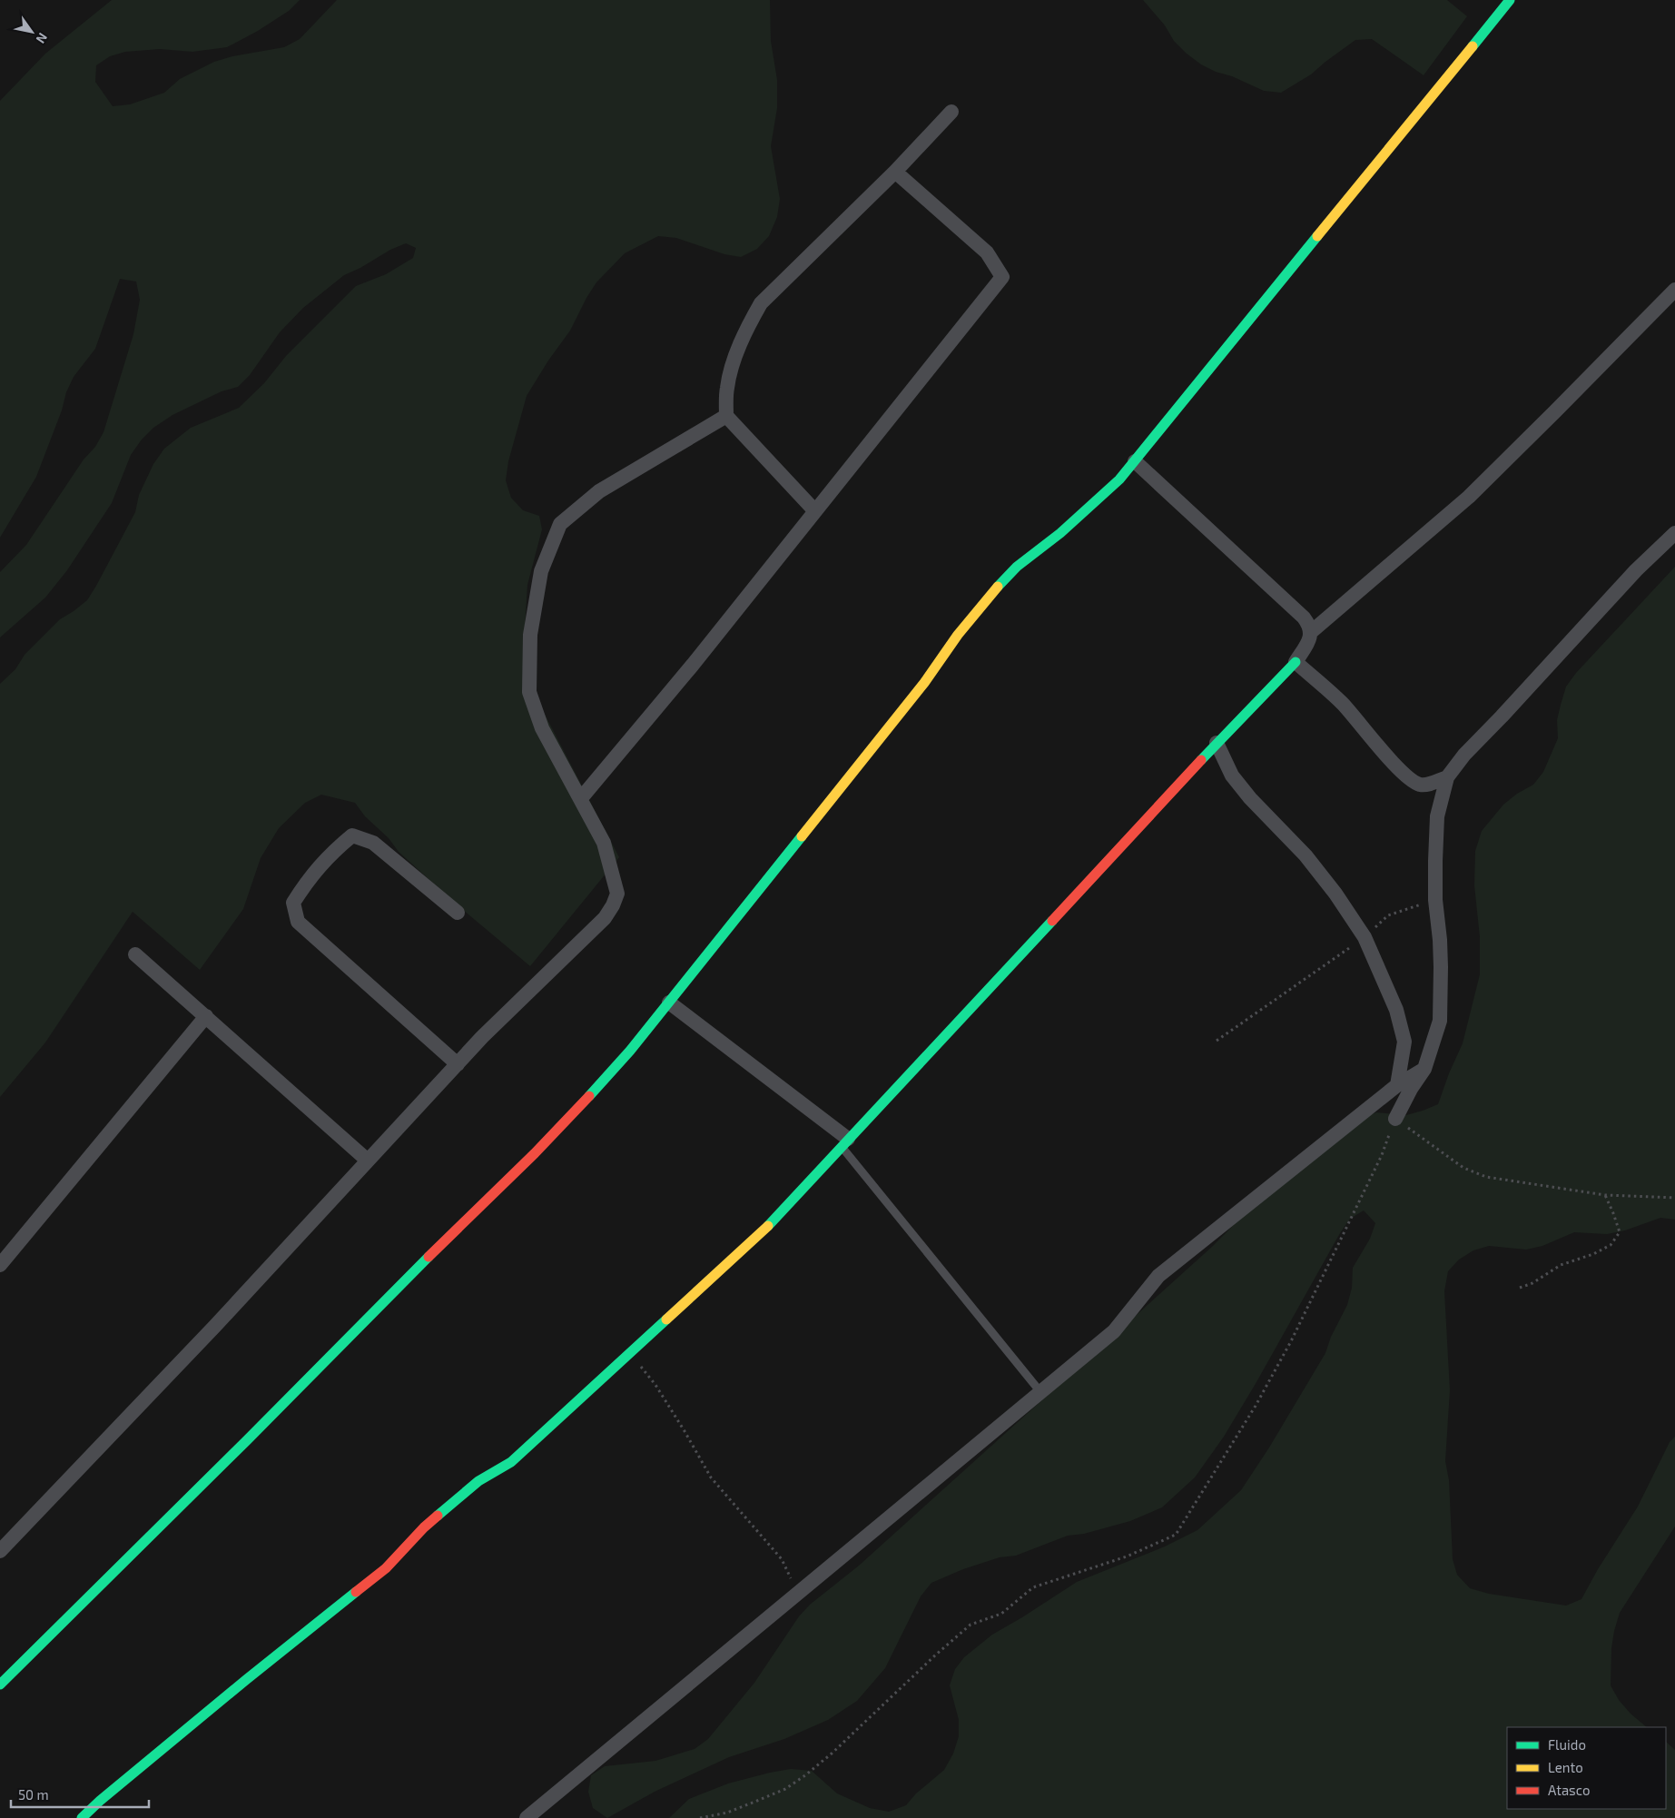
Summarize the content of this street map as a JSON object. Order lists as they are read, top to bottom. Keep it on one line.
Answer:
{"legend":["Fluido","Lento","Atasco"],"scale_bar":"50 m","north":"bottom right"}
